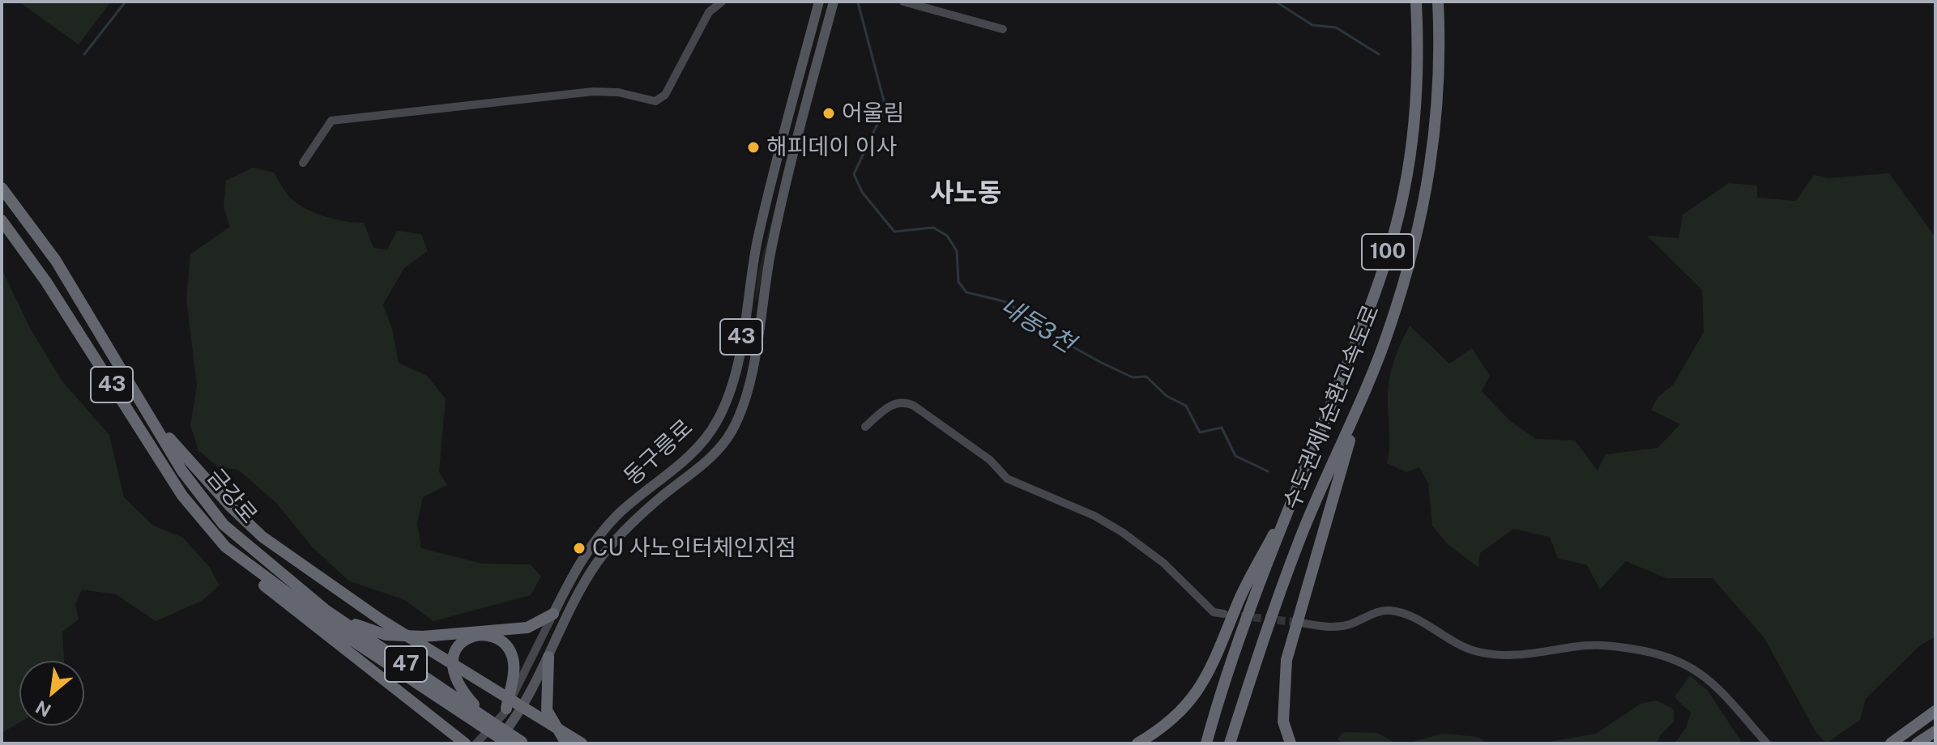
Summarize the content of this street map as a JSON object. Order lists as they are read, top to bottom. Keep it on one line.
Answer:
{"streets":{"highway":["100","43","수도권제1순환고속도로","금강로","47"],"main road":["동구릉로"]},"crossings":[["43","동구릉로"],["43","금강로"],["동구릉로","금강로"]],"districts":["사노동"],"water":["내동3천"],"places":["어울림","해피데이 이사","CU 사노인터체인지점"],"north":"bottom left"}
